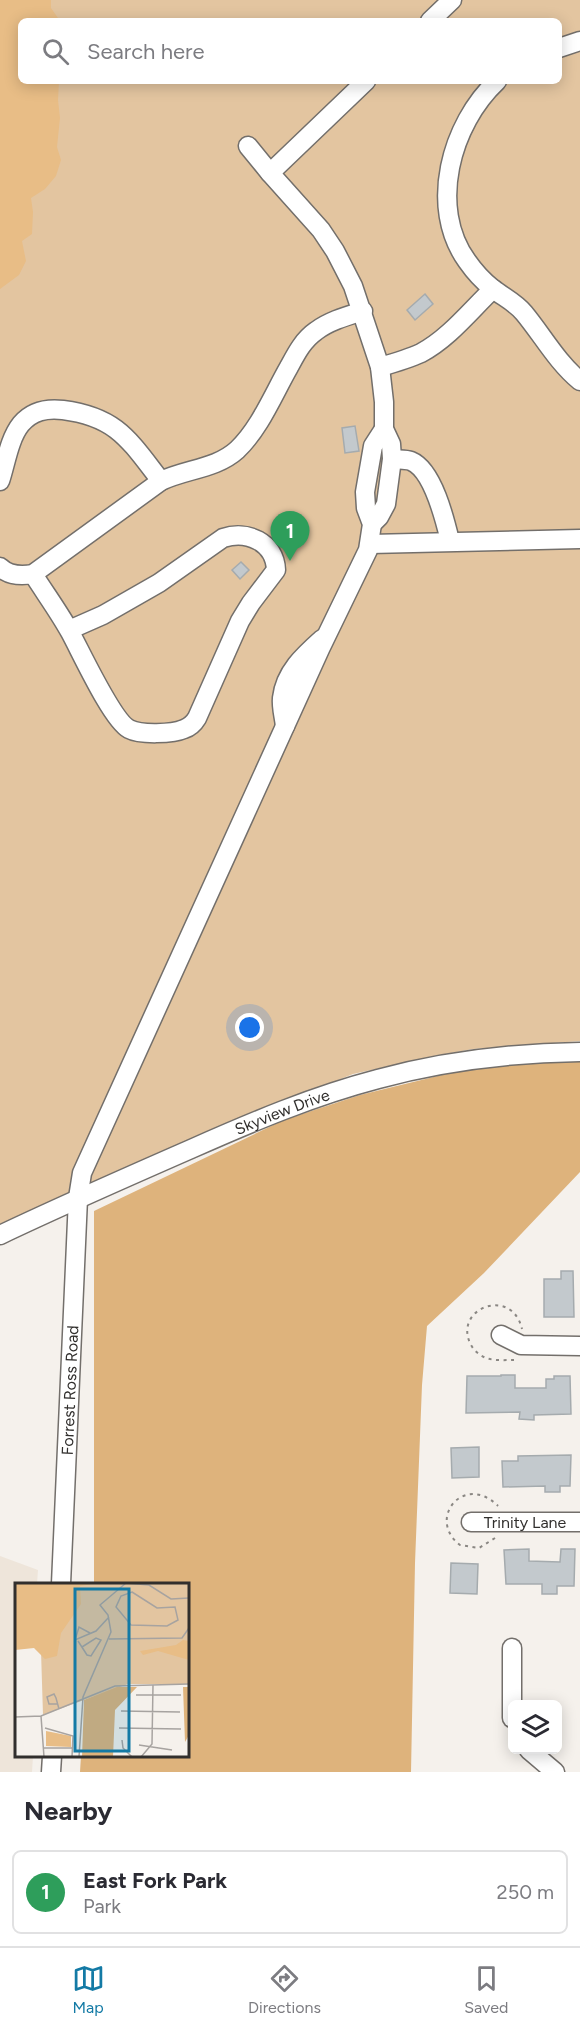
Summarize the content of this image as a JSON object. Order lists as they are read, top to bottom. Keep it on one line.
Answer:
{"streets":{"street":["Skyview Drive","Forrest Ross Road","Trinity Lane"]},"crossings":[["Skyview Drive","Forrest Ross Road"]],"page":{"search":"Search here","pins":"1","heading":"Nearby","list":[{"mark":"1","name":"East Fork Park","note":"Park","value":"250 m"}],"nav":["Map","Directions","Saved"]}}
